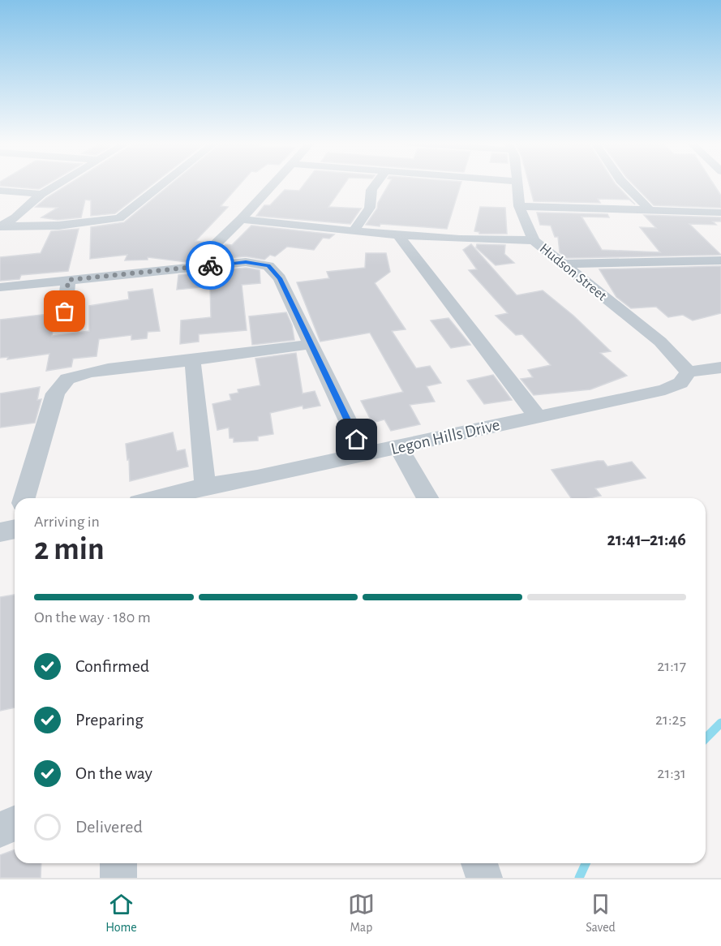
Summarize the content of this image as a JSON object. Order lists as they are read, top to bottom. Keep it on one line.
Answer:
{"streets":{"street":["Hudson Street","Legon Hills Drive"]},"crossings":[["Hudson Street","Legon Hills Drive"]],"page":{"heading":["2 min","Arriving in","21:41–21:46"],"bar":"On the way · 180 m","list":[["Confirmed","21:17"],["Preparing","21:25"],["On the way","21:31"],"Delivered"],"tabs":["Home","Map","Saved"]}}
